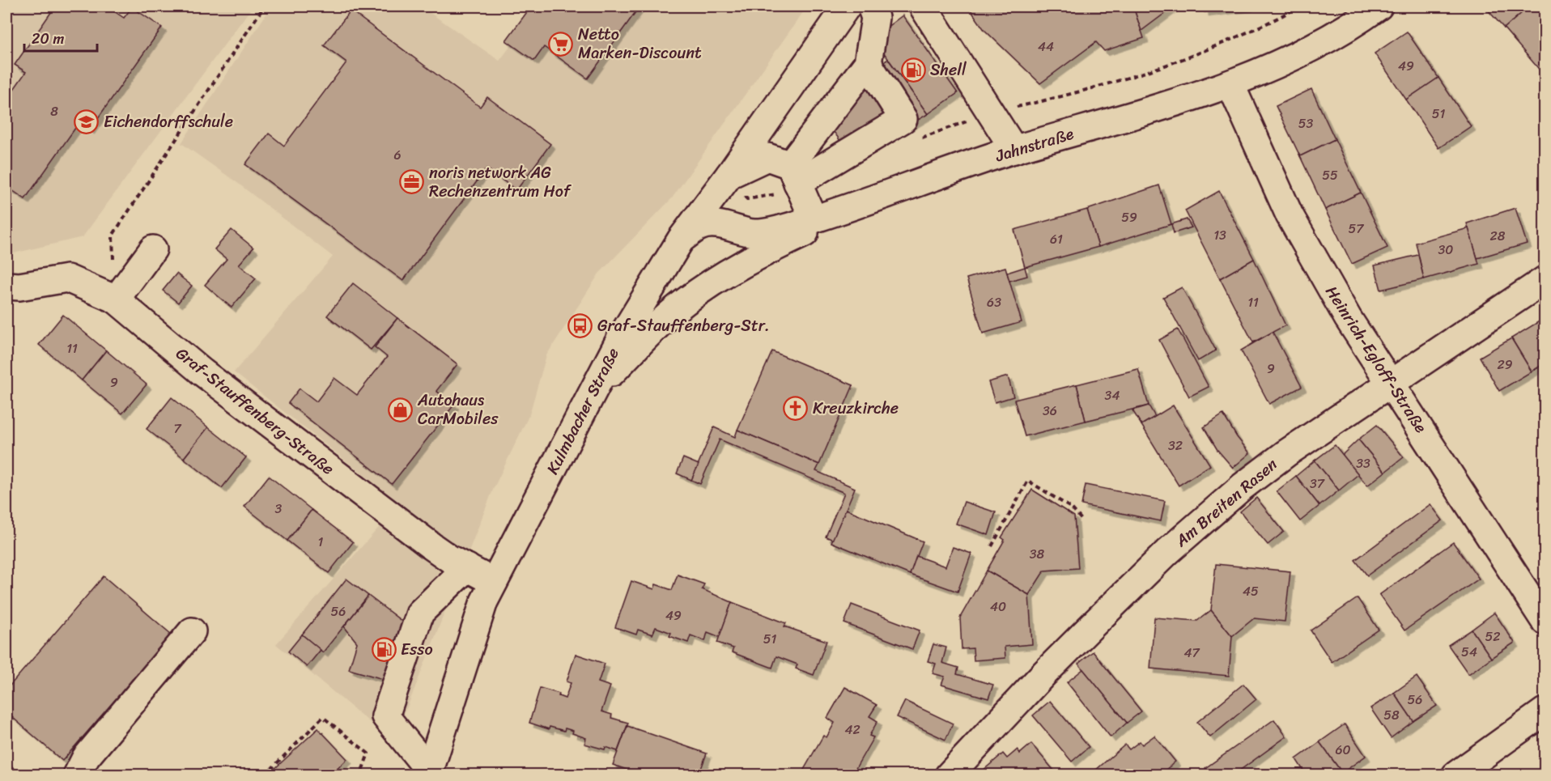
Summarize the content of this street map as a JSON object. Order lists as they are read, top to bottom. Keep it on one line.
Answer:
{"streets":{"street":["Jahnstraße","Heinrich-Egloff-Straße","Graf-Stauffenberg-Straße","Kulmbacher Straße","Am Breiten Rasen"]},"crossings":[["Jahnstraße","Heinrich-Egloff-Straße"],["Jahnstraße","Kulmbacher Straße"],["Heinrich-Egloff-Straße","Am Breiten Rasen"],["Graf-Stauffenberg-Straße","Kulmbacher Straße"]],"places":{"supermarket":["Netto Marken-Discount"],"fuel station":["Shell","Esso"],"school or university":["Eichendorffschule"],"office":["noris network AG Rechenzentrum Hof"],"bus stop":["Graf-Stauffenberg-Str."],"church":["Kreuzkirche"],"shop":["Autohaus CarMobiles"]},"house_numbers":["44","49","8","51","53","6","55","59","57","13","28","61","30","63","11","11","29","9","9","34","36","7","32","33","37","3","1","38","45","40","56","49","52","51","54","47","56","58","42","60"],"scale_bar":"20 m"}
